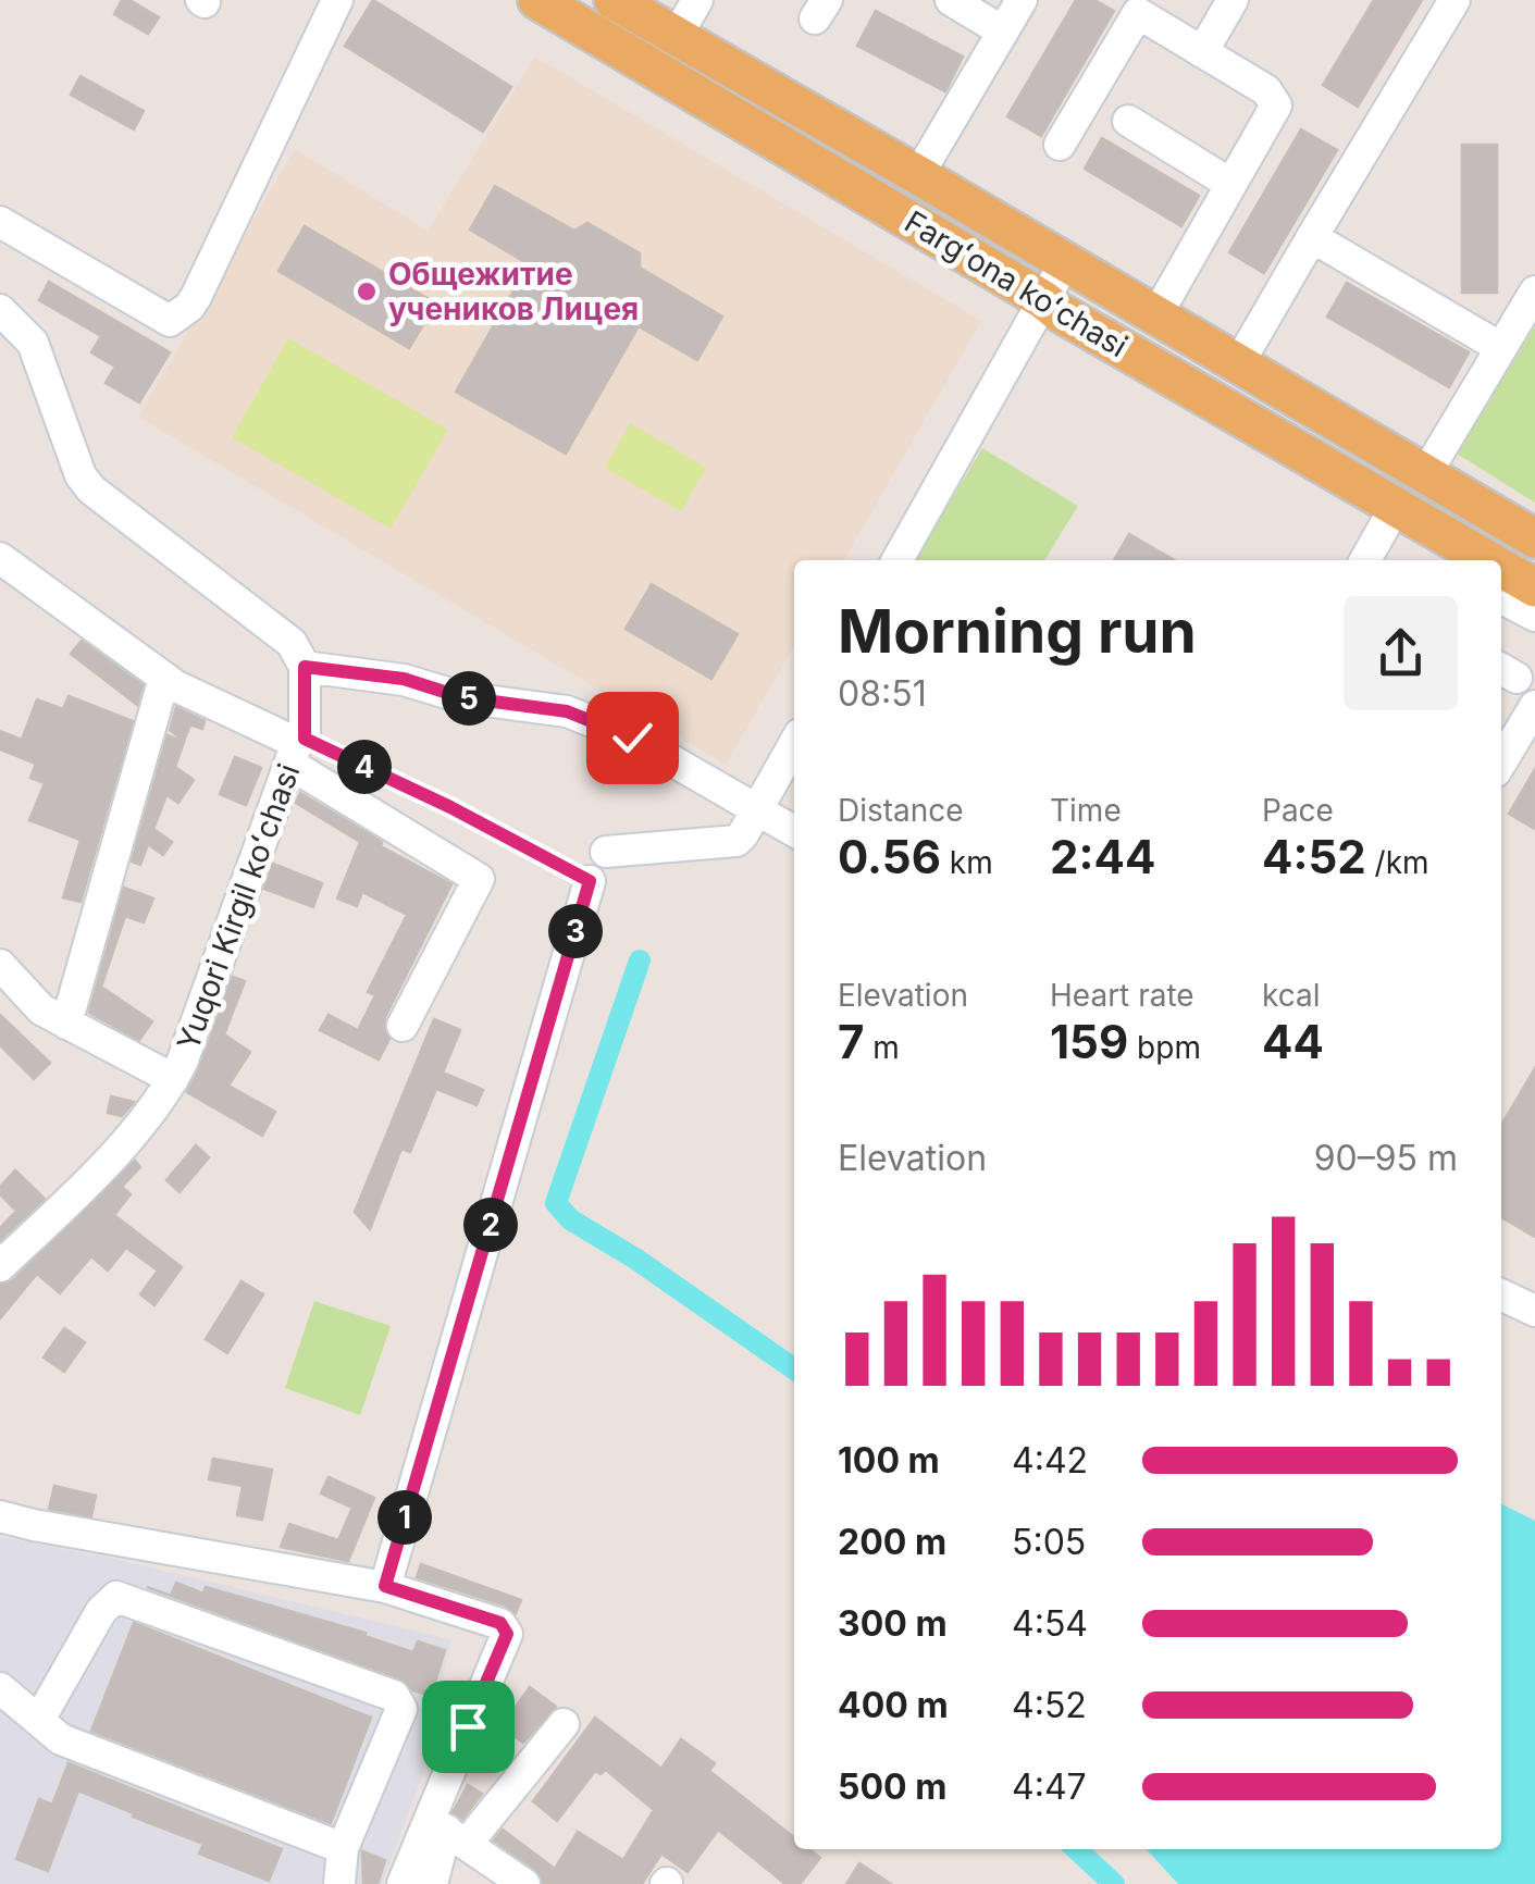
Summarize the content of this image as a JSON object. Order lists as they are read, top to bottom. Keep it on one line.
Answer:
{"streets":{"main road":["Fargʻona koʻchasi"],"street":["Yuqori Kirgil koʻchasi"]},"places":["Общежитие учеников Лицея"],"page":{"heading":["Morning run","08:51"],"pins":["5","4","3","2","1"],"stats":[["Distance","0.56 km"],["Time","2:44"],["Pace","4:52 /km"],["Elevation","7 m"],["Heart rate","159 bpm"],["kcal","44"]],"chart":["Elevation","90–95 m"],"list":[{"name":"100 m","note":"4:42"},{"name":"200 m","note":"5:05"},{"name":"300 m","note":"4:54"},{"name":"400 m","note":"4:52"},{"name":"500 m","note":"4:47"}]}}
